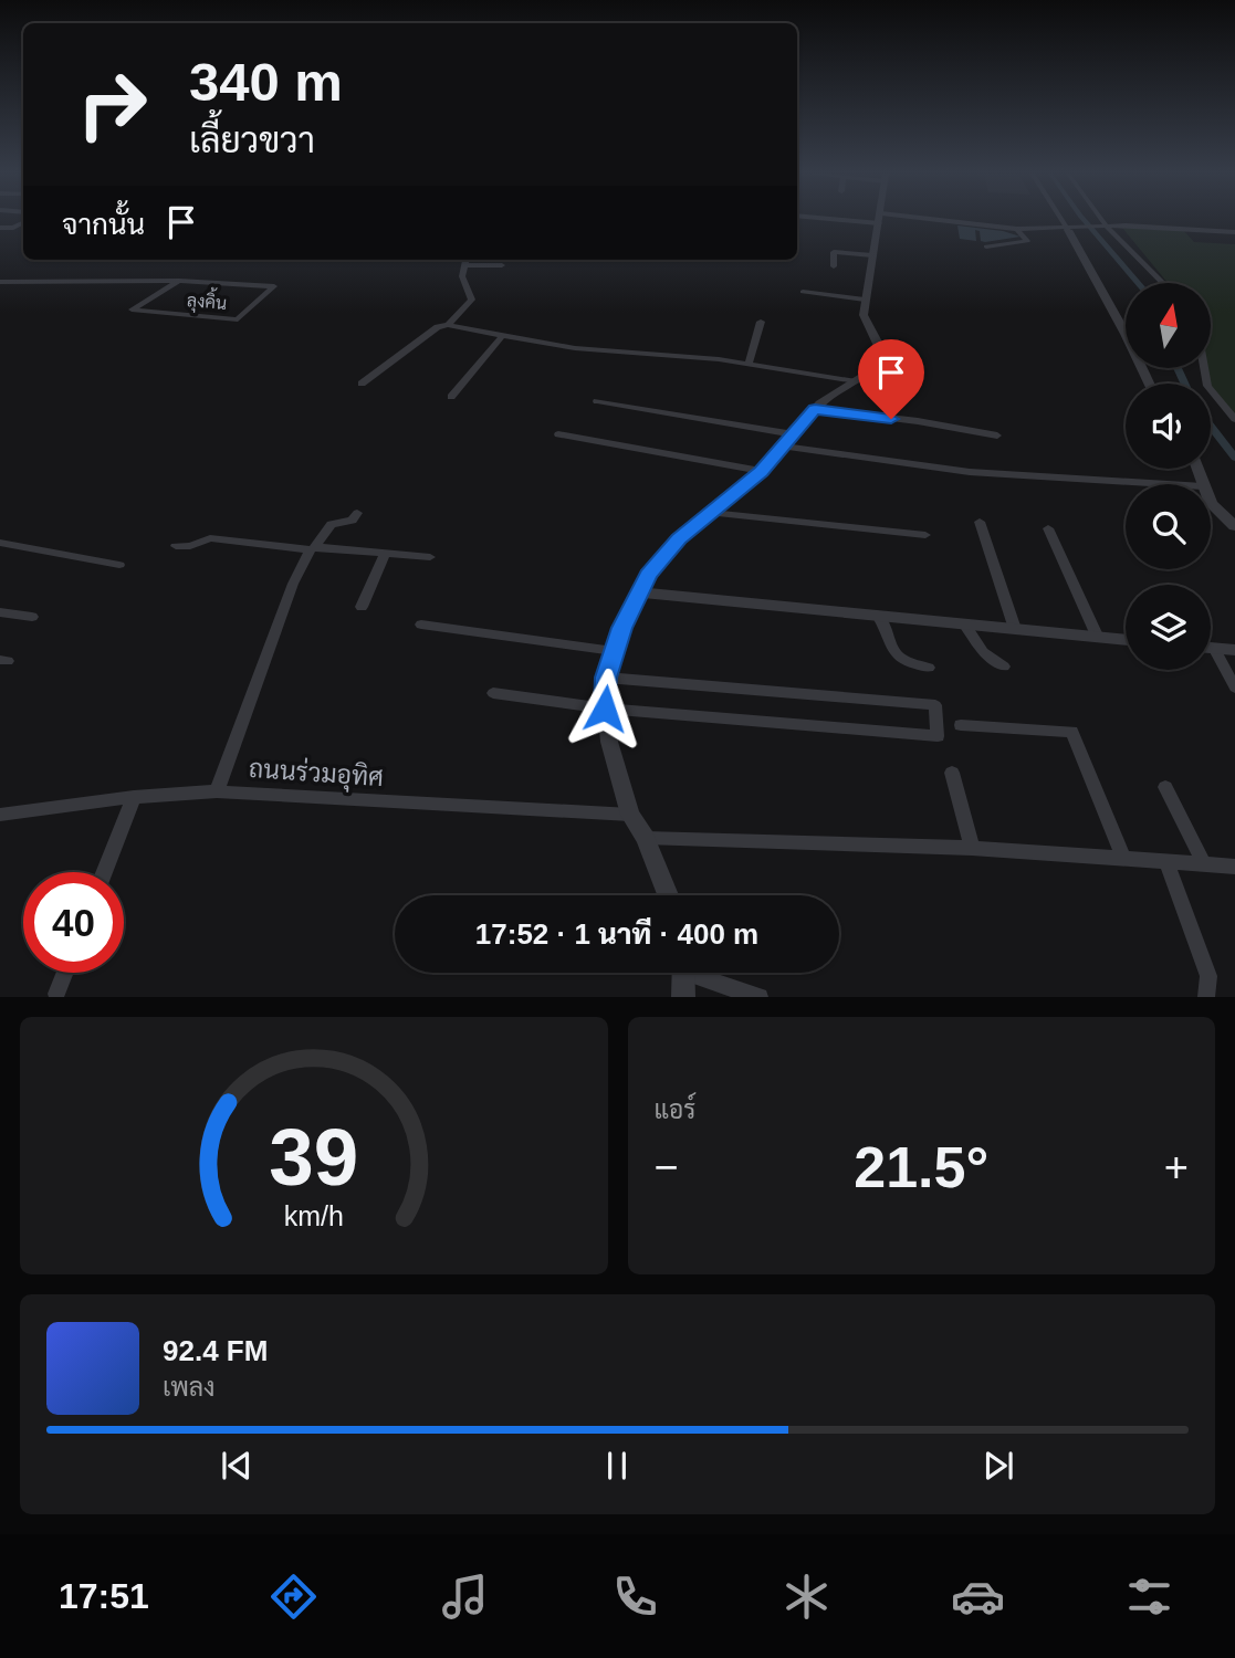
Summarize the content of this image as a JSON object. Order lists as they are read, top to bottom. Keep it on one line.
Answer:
{"streets":{"street":["ลุงคิ้น","ถนนร่วมอุทิศ"]},"north":"top","page":{"turn":["340 m","เลี้ยวขวา"],"then":"จากนั้น","limit":"40","trip":"17:52 · 1 นาที · 400 m","tile":"แอร์","heat":["−","21.5°","+"],"song":["92.4 FM","เพลง"],"tabs":"17:51","gauge":["39","km/h"]}}
